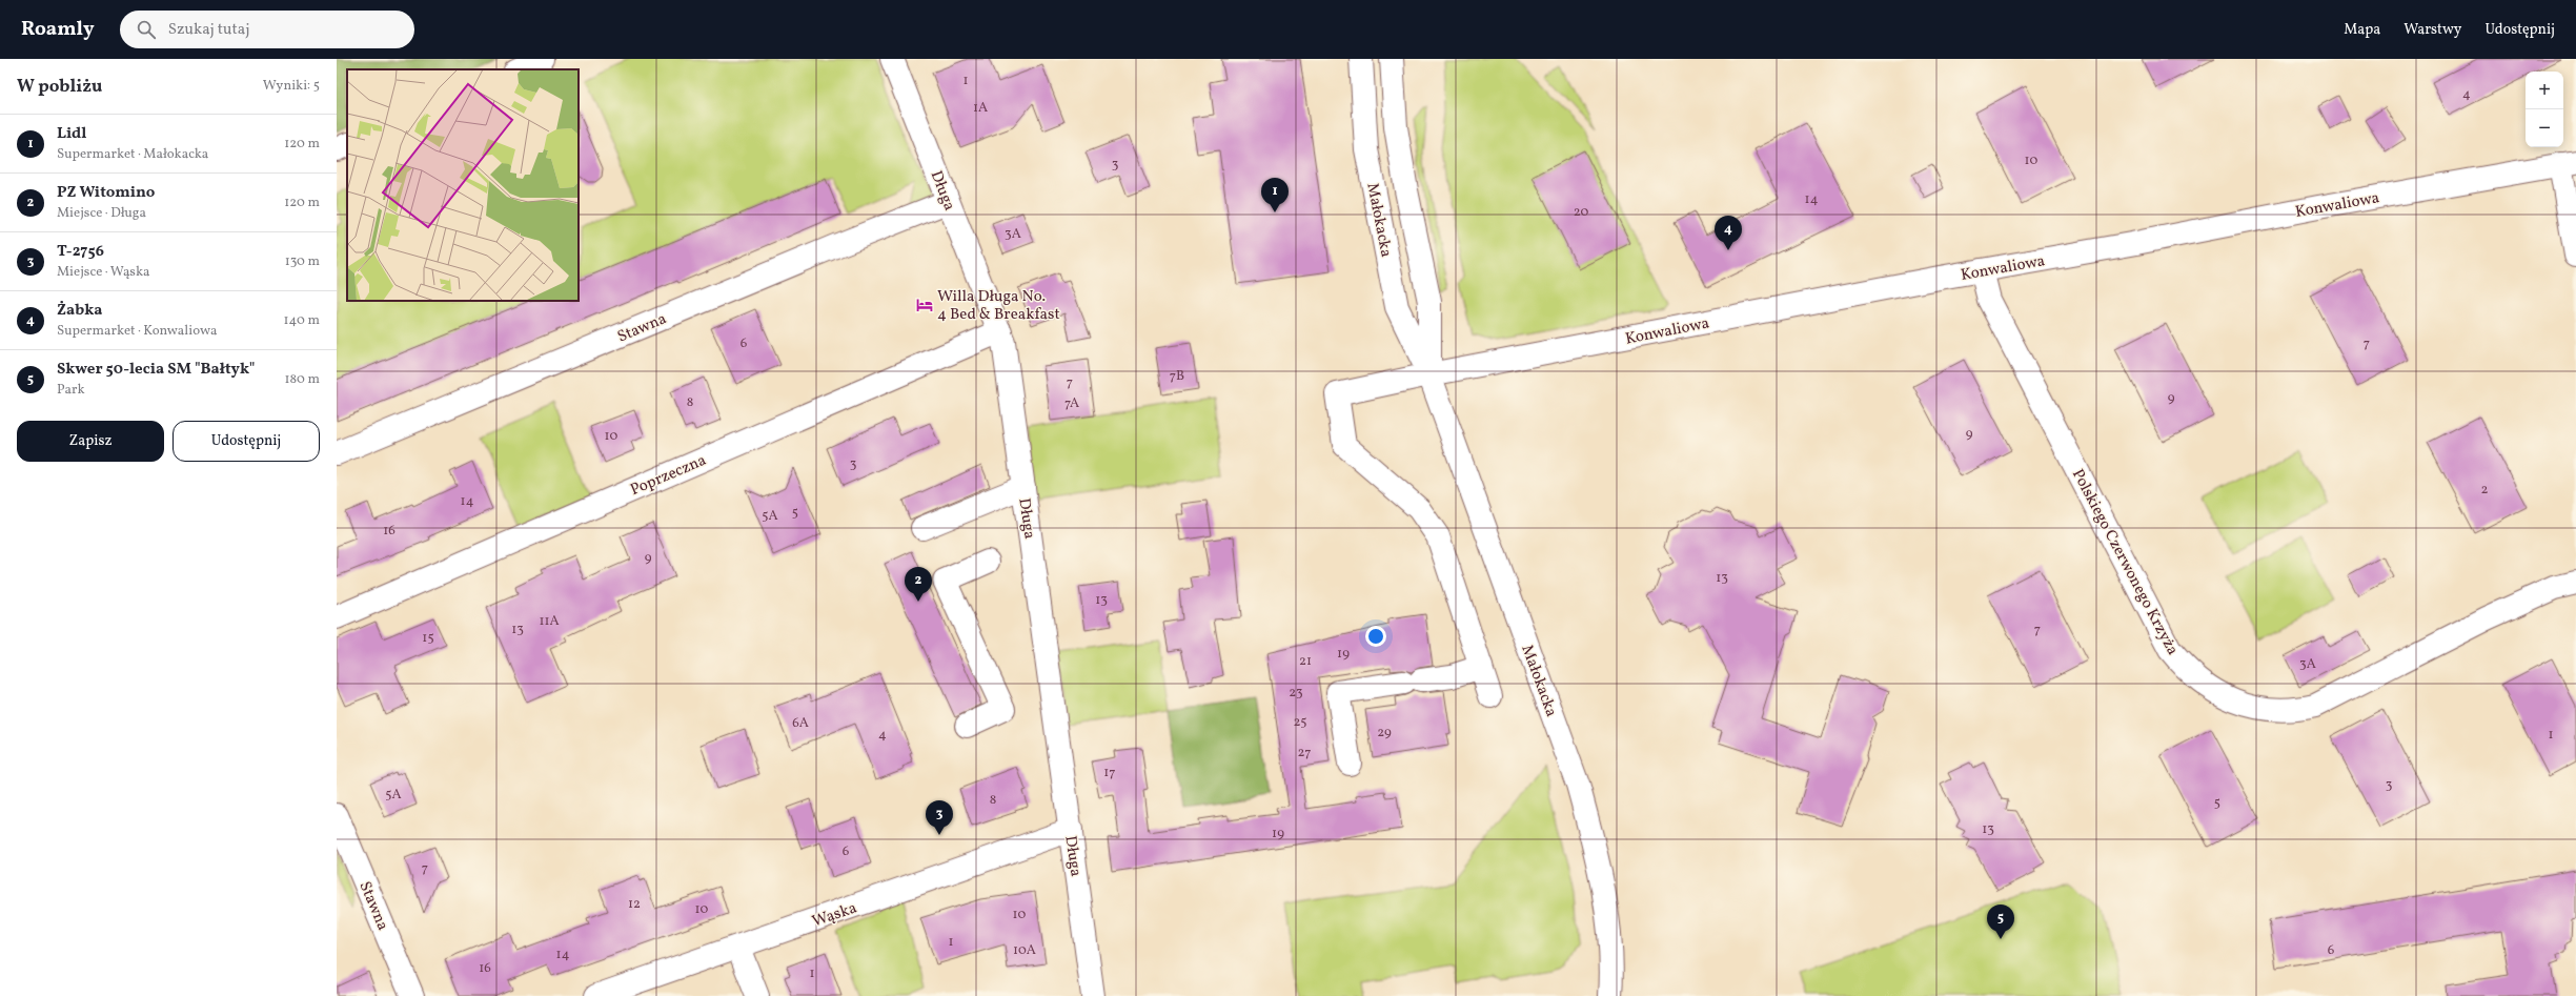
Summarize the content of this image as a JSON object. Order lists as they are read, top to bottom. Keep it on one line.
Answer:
{"streets":{"street":["Długa","Konwaliowa","Małokacka","Stawna","Poprzeczna","Polskiego Czerwonego Krzyża","Wąska"]},"crossings":[["Długa","Stawna"],["Długa","Poprzeczna"],["Długa","Wąska"],["Konwaliowa","Małokacka"],["Konwaliowa","Polskiego Czerwonego Krzyża"]],"places":{"hotel":["Willa Długa No. 4 Bed & Breakfast"]},"house_numbers":["1","4","1A","10","3","14","20","3A","6","7","7B","7","9","8","7A","9","10","3","2","14","5","5A","16","9","13","13","11A","13","7","15","19","21","3A","23","25","6A","29","4","1","27","17","3","5A","8","5","13","19","6","7","12","10","10","1","10A","6","14","16","1"],"page":{"header":"Roamly","search":"Szukaj tutaj","nav":["Mapa","Warstwy","Udostępnij"],"heading":["W pobliżu","Wyniki: 5"],"map_buttons":["+","−"],"list":[{"mark":"1","name":"Lidl","note":"Supermarket · Małokacka","value":"120 m"},{"mark":"2","name":"PZ Witomino","note":"Miejsce · Długa","value":"120 m"},{"mark":"3","name":"T-2756","note":"Miejsce · Wąska","value":"130 m"},{"mark":"4","name":"Żabka","note":"Supermarket · Konwaliowa","value":"140 m"},{"mark":"5","name":"Skwer 50-lecia SM \"Bałtyk\"","note":"Park","value":"180 m"}],"pins":["1","4","2","3","5"],"buttons":["Zapisz","Udostępnij"]}}
